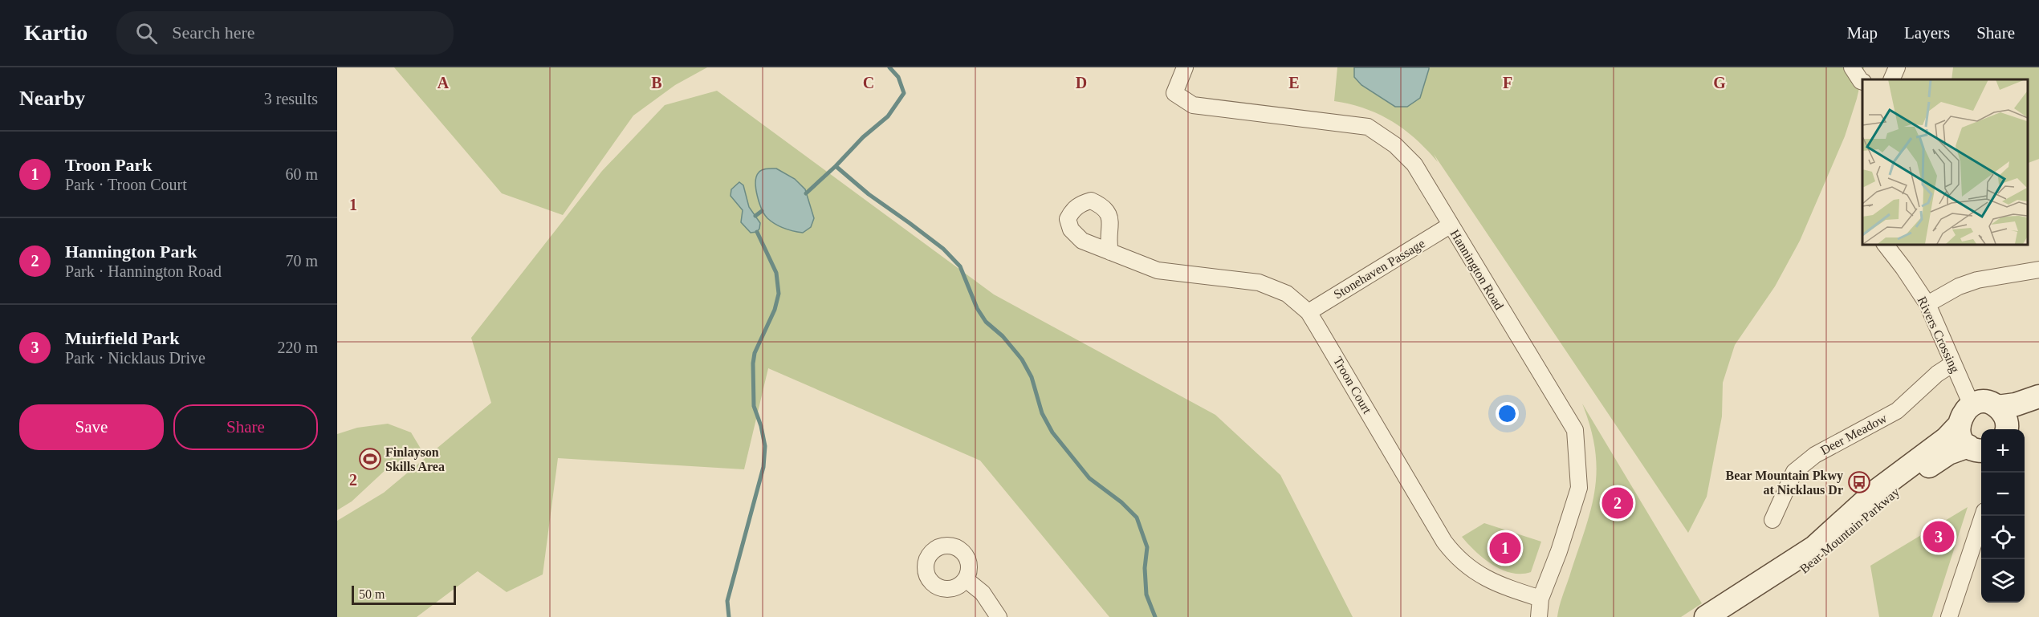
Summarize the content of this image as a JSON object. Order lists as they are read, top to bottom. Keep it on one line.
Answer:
{"streets":{"street":["Stonehaven Passage","Hannington Road","Rivers Crossing","Troon Court","Deer Meadow","Bear Mountain Parkway"]},"crossings":[["Stonehaven Passage","Hannington Road"],["Stonehaven Passage","Troon Court"],["Hannington Road","Troon Court"],["Rivers Crossing","Deer Meadow"],["Rivers Crossing","Bear Mountain Parkway"]],"places":{"sports":["Finlayson Skills Area"],"bus stop":["Bear Mountain Pkwy at Nicklaus Dr"]},"scale_bar":"50 m","page":{"header":"Kartio","search":"Search here","nav":["Map","Layers","Share"],"heading":["Nearby","3 results"],"list":[{"mark":"1","name":"Troon Park","note":"Park · Troon Court","value":"60 m"},{"mark":"2","name":"Hannington Park","note":"Park · Hannington Road","value":"70 m"},{"mark":"3","name":"Muirfield Park","note":"Park · Nicklaus Drive","value":"220 m"}],"buttons":["Save","Share"],"map_buttons":["+","−"],"pins":["2","3","1"],"scale":"50 m"},"grid":{"columns":["A","B","C","D","E","F","G"],"rows":["1","2"]}}
